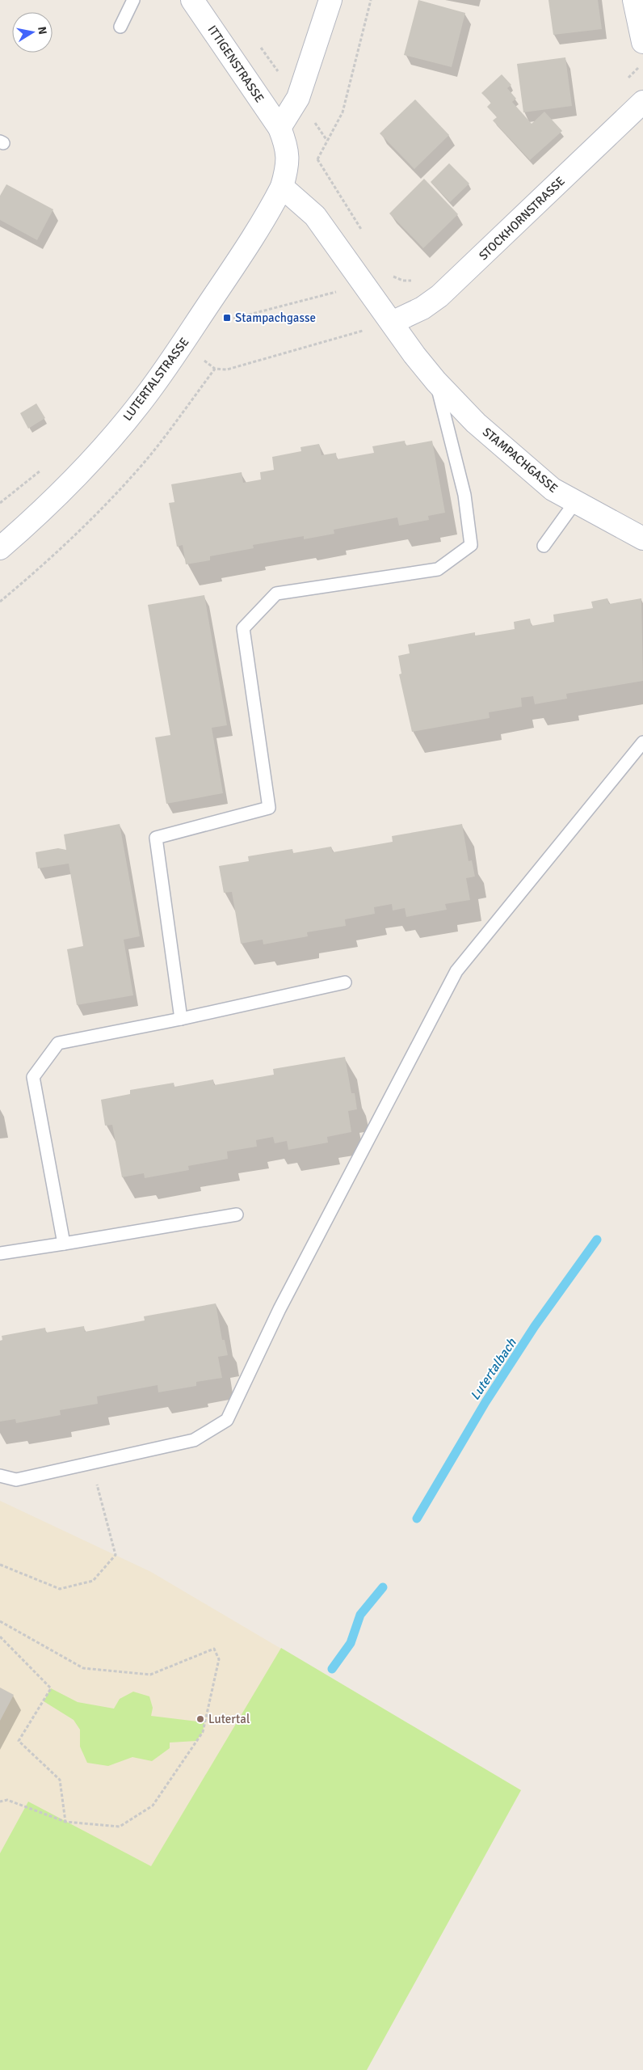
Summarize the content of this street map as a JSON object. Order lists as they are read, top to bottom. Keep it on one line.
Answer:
{"streets":{"street":["ITTIGENSTRASSE","STOCKHORNSTRASSE","LUTERTALSTRASSE","STAMPACHGASSE"]},"crossings":[["ITTIGENSTRASSE","LUTERTALSTRASSE"],["ITTIGENSTRASSE","STAMPACHGASSE"],["STOCKHORNSTRASSE","STAMPACHGASSE"],["LUTERTALSTRASSE","STAMPACHGASSE"]],"water":["Lutertalbach"],"places":{"transit":["Stampachgasse"],"other":["Lutertal"]},"north":"right"}
